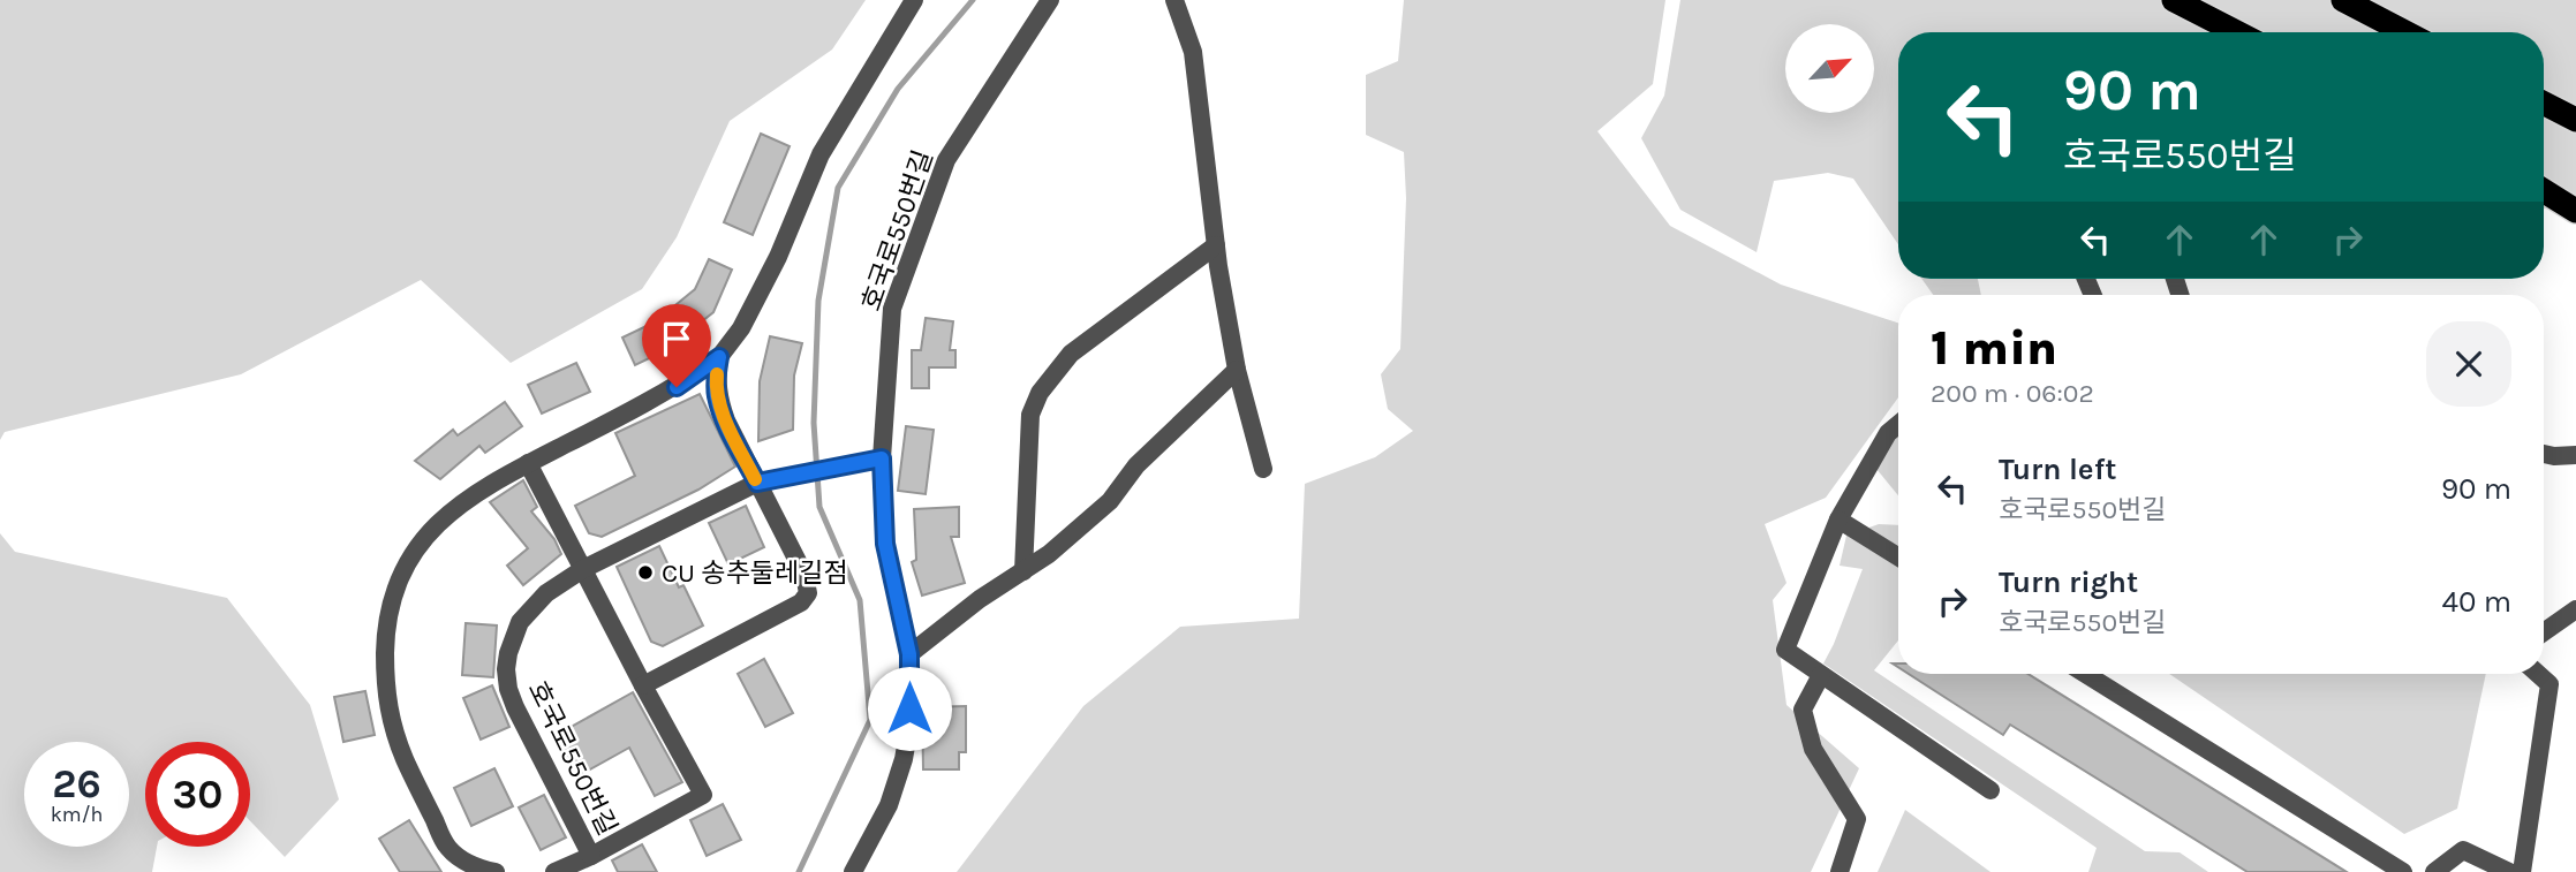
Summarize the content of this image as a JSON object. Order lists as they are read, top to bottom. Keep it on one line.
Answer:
{"streets":{"street":["호국로550번길"]},"places":["CU 송추둘레길점"],"north":"top right","page":{"turn":["90 m","호국로550번길"],"heading":["1 min","200 m · 06:02"],"list":[{"name":"Turn left","note":"호국로550번길","value":"90 m"},{"name":"Turn right","note":"호국로550번길","value":"40 m"}],"speed":"26 km/h","limit":"30"}}
